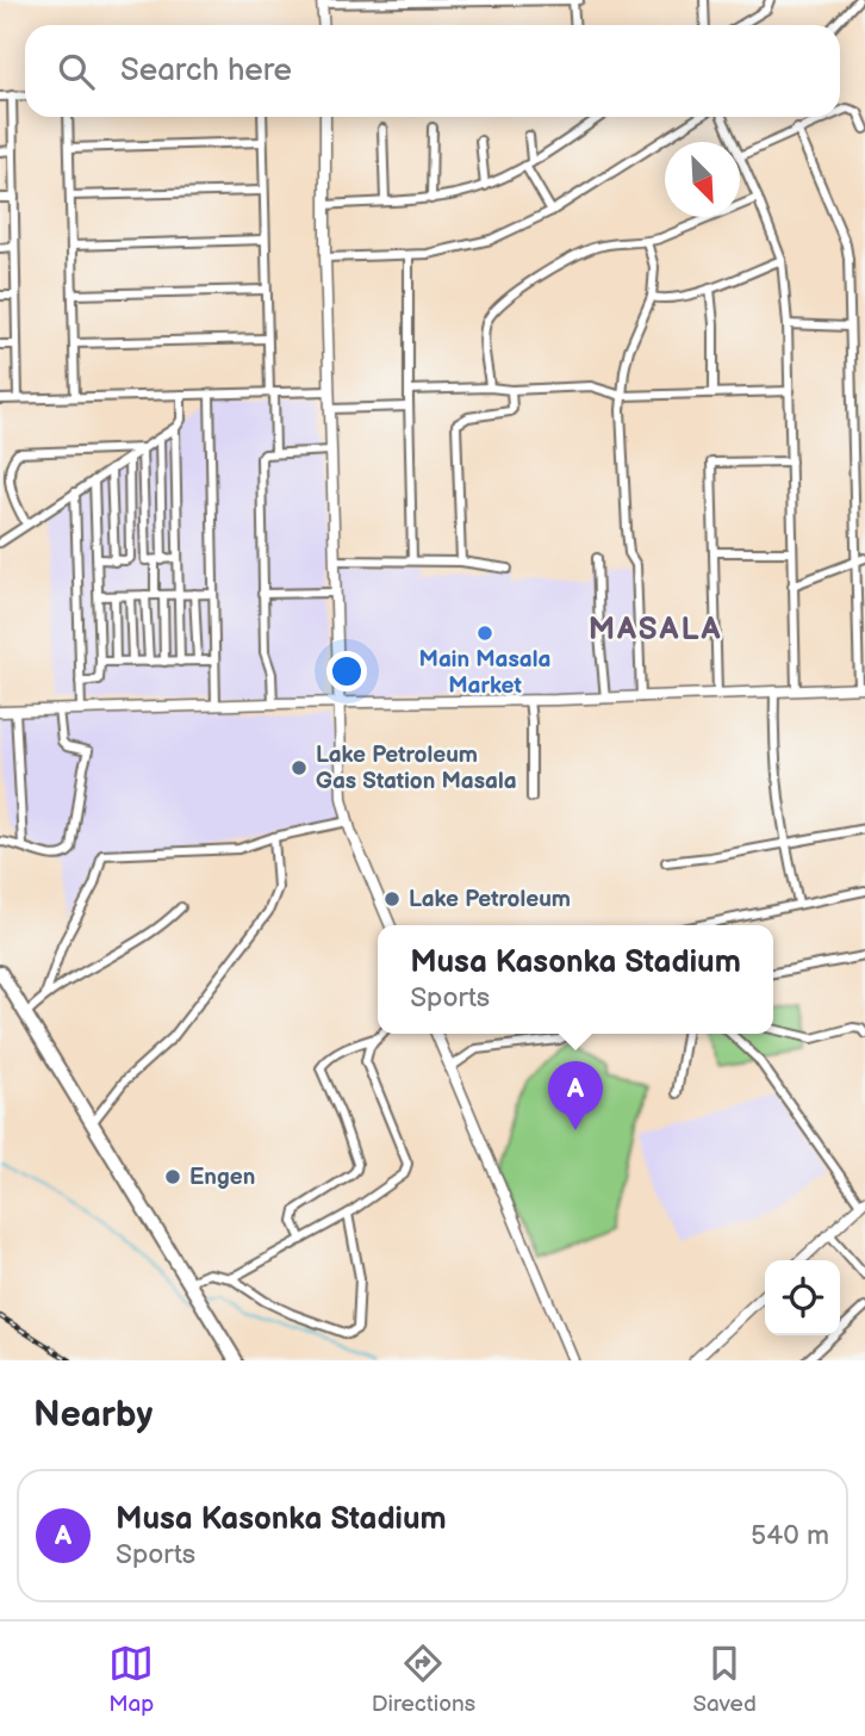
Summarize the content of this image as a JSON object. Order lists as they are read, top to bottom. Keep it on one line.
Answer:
{"districts":["MASALA"],"places":["Main Masala Market","Lake Petroleum Gas Station Masala","Lake Petroleum","Engen"],"north":"bottom right","page":{"search":"Search here","popup":["Musa Kasonka Stadium","Sports"],"pins":"A","heading":"Nearby","list":[{"mark":"A","name":"Musa Kasonka Stadium","note":"Sports","value":"540 m"}],"nav":["Map","Directions","Saved"]}}
